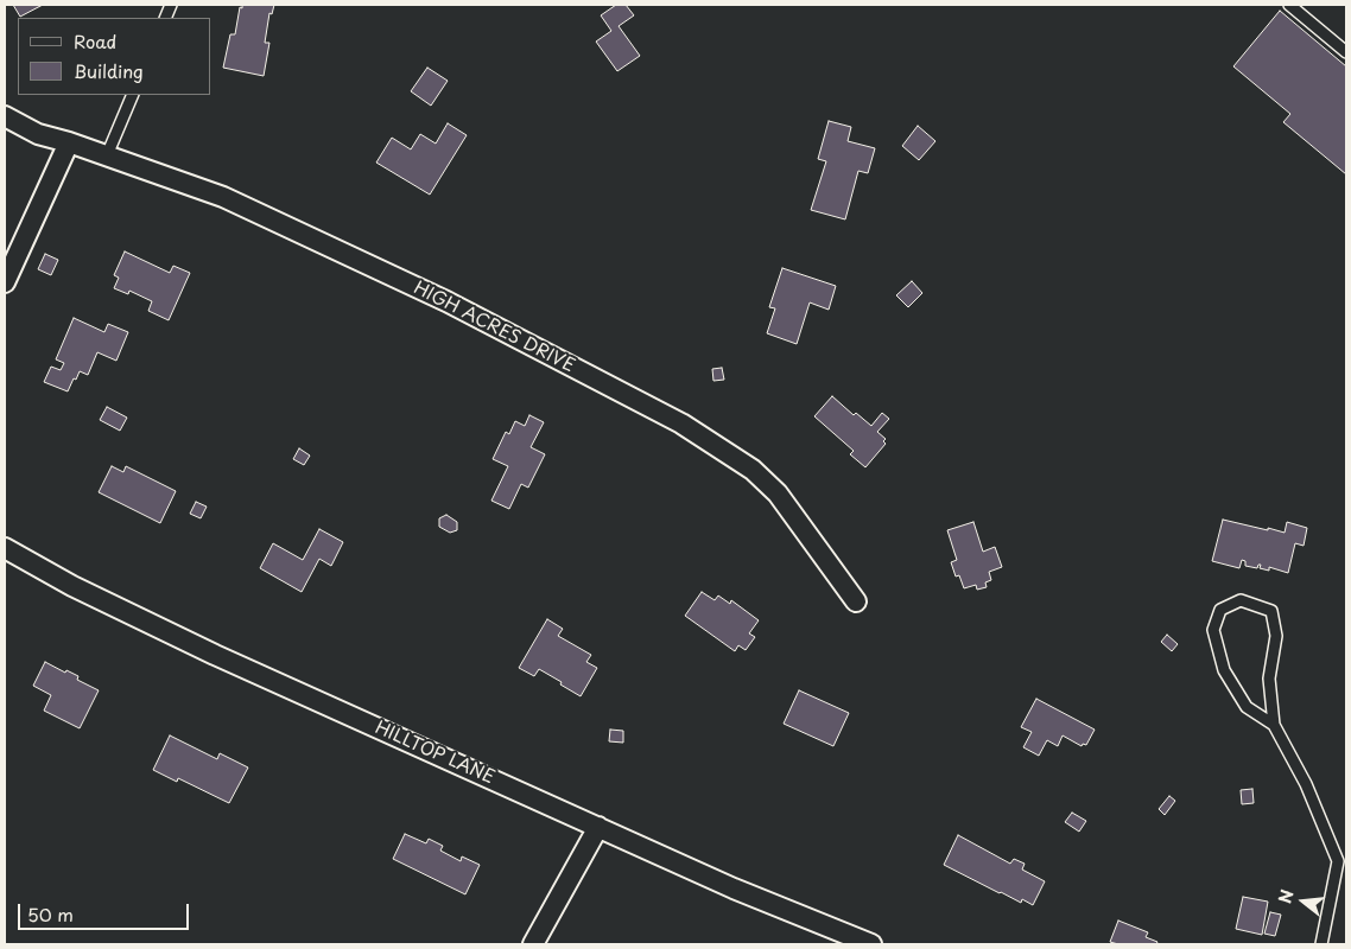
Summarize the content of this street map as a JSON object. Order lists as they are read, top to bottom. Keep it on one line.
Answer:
{"streets":{"street":["HIGH ACRES DRIVE","HILLTOP LANE"]},"legend":["Road","Building"],"scale_bar":"50 m","north":"left"}
